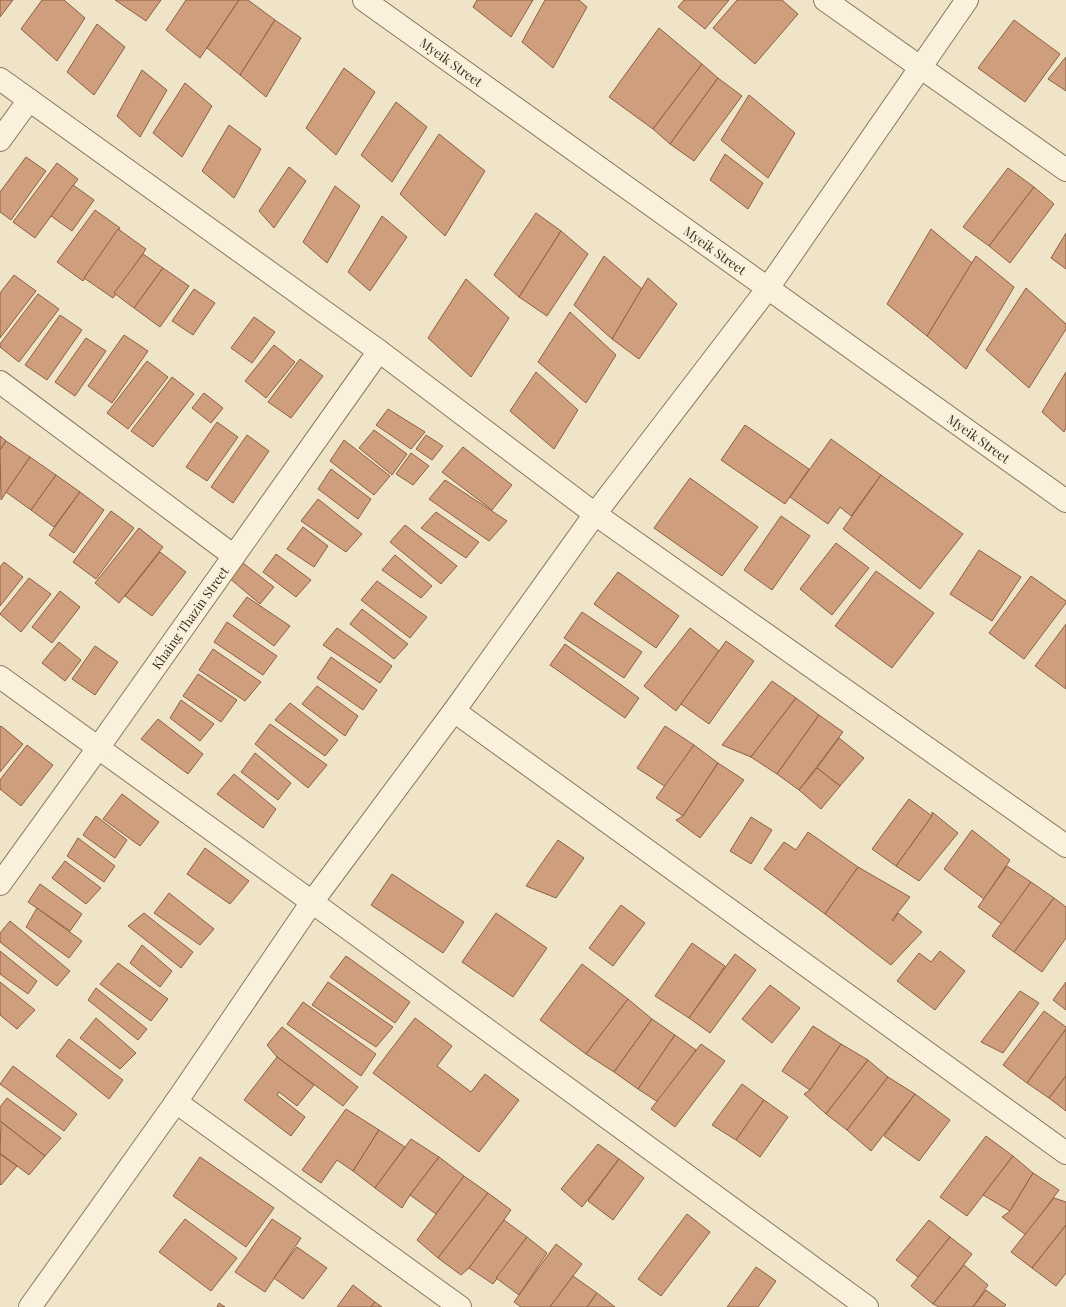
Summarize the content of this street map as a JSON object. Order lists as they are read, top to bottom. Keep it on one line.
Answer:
{"streets":{"street":["Myeik Street","Khaing Thazin Street"]}}
